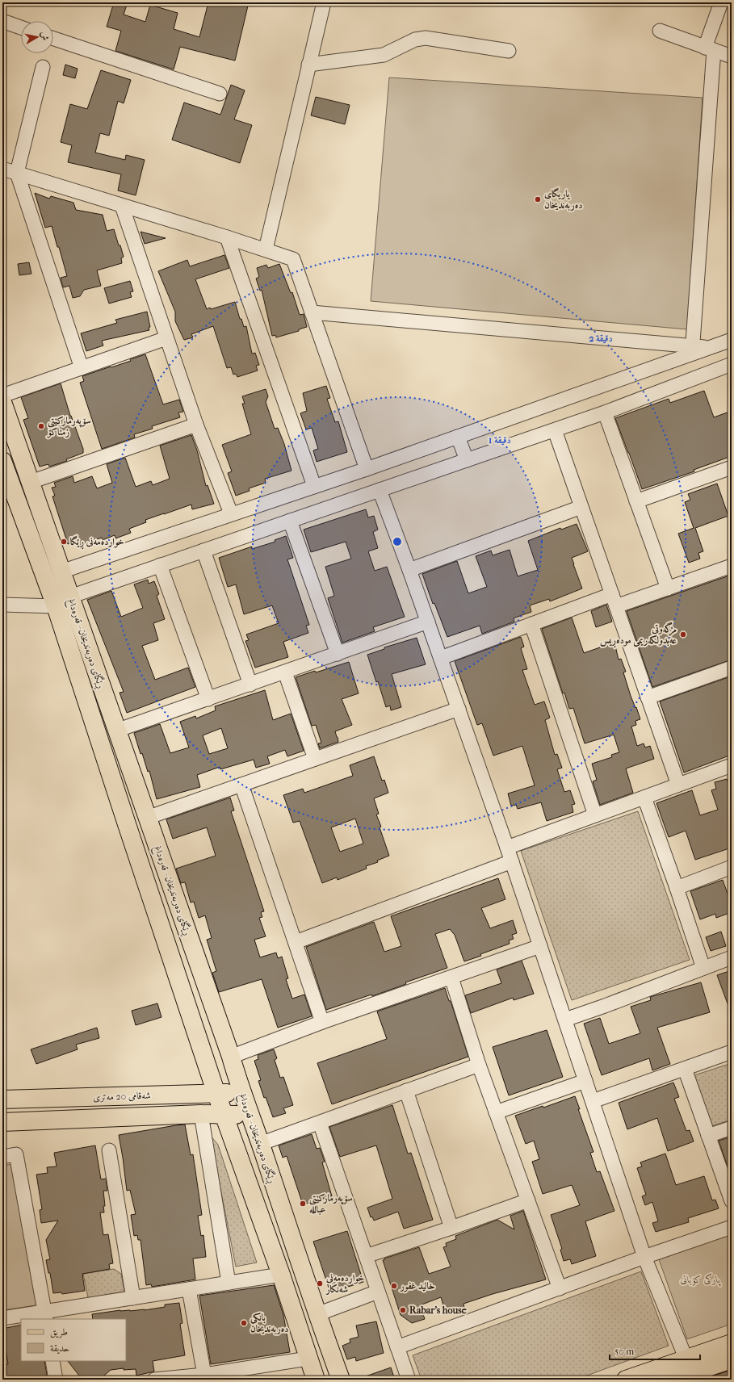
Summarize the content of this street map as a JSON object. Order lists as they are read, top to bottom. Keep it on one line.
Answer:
{"streets":{"main road":["ڕێگای دەربەندیخان - قەرەداغ","شەقامی 20 مەتری"]},"crossings":[["ڕێگای دەربەندیخان - قەرەداغ","شەقامی 20 مەتری"]],"parks":["پارکی کۆبانی"],"places":["یاریگاى ده‌ربه‌ندیخان","سۆپەرمارکێتی زمناکۆ","خواردەمەنی ڕێگا","مزگەوتی عەبدولکەریمی مودەڕیس","سۆپه‌رماركێتى عبالله","خواردەمەنی شەنکار","خالید غفور","Rabar's house","بانکی دەربەندیخان"],"legend":["طريق","حديقة"],"scale_bar":"50 m","north":"right","rings":["2 دقيقة","1 دقيقة"]}
